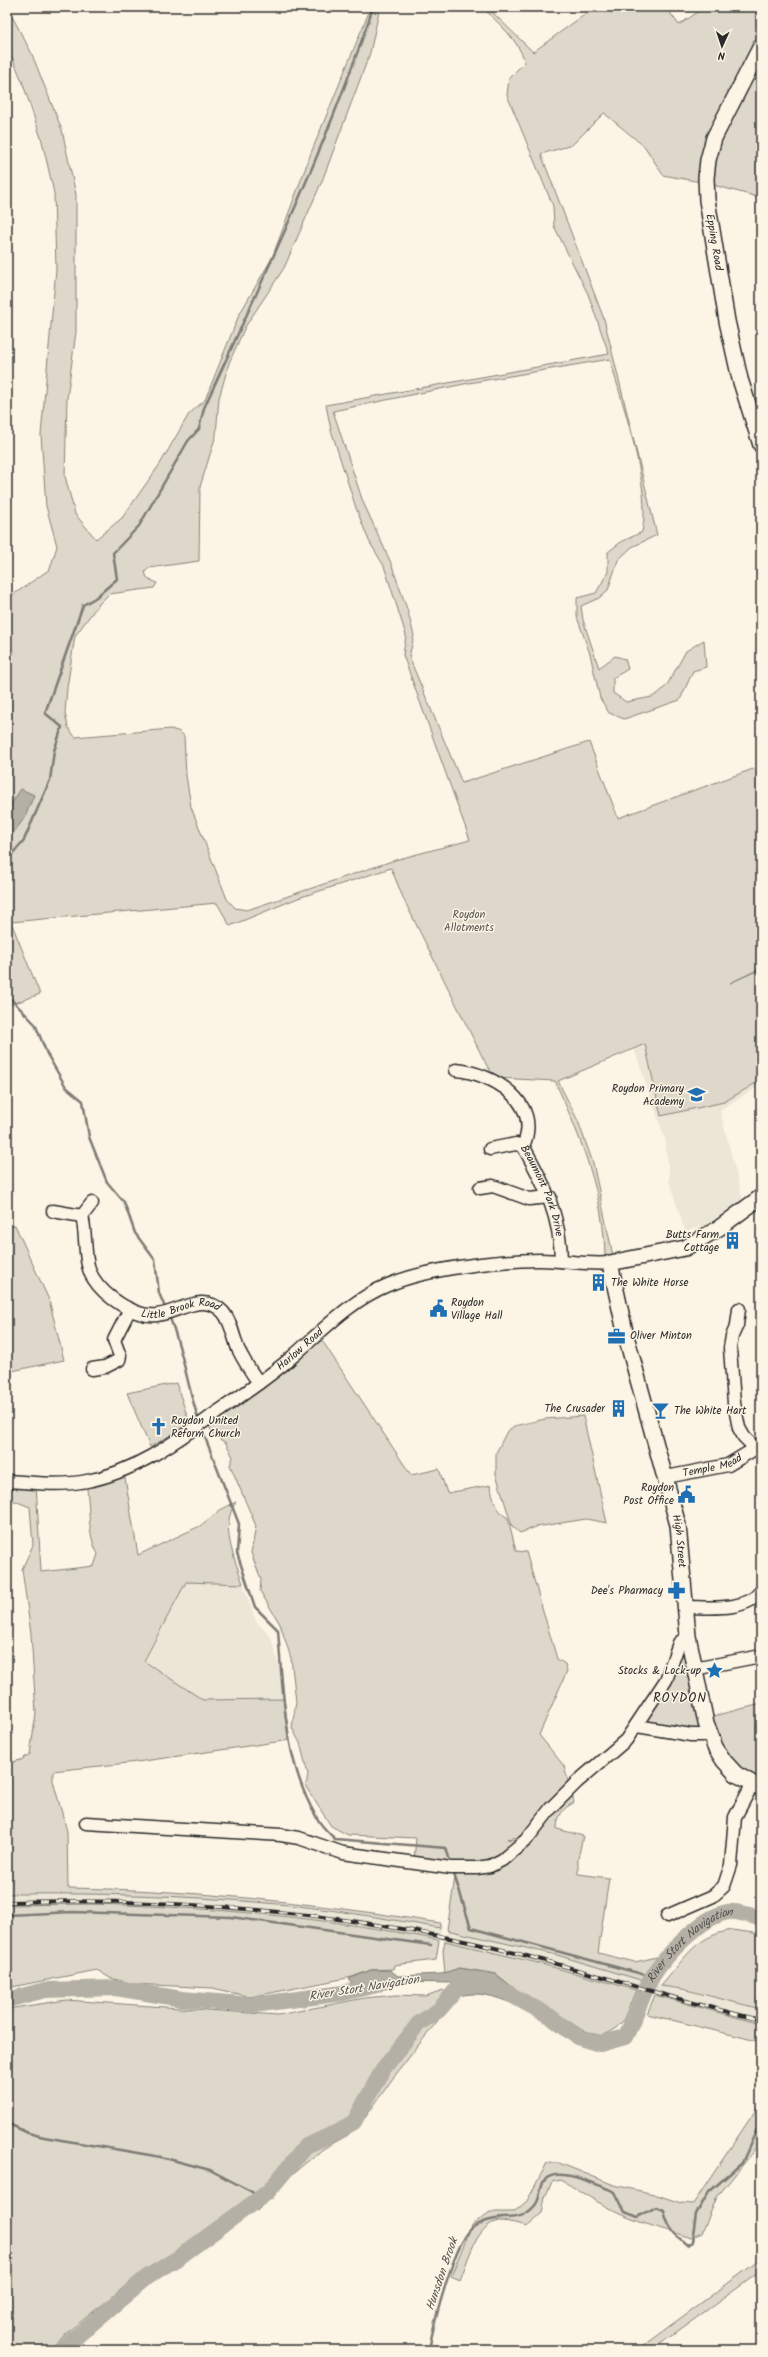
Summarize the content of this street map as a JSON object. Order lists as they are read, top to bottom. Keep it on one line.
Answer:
{"streets":{"main road":["Epping Road","High Street"],"street":["Beaumont Park Drive","Little Brook Road","Harlow Road","Temple Mead"]},"crossings":[["Beaumont Park Drive","Harlow Road"],["Little Brook Road","Harlow Road"],["Harlow Road","High Street"],["Temple Mead","High Street"]],"districts":["ROYDON"],"water":["River Stort Navigation","Hunsdon Brook"],"parks":["Roydon Allotments"],"places":{"school or university":["Roydon Primary Academy"],"building":["Butts Farm Cottage","The White Horse","The Crusader"],"public building":["Roydon Village Hall","Roydon Post Office"],"office":["Oliver Minton"],"bar":["The White Hart"],"church":["Roydon United Reform Church"],"pharmacy":["Dee's Pharmacy"],"place":["Stocks & Lock-up"]},"north":"bottom"}
